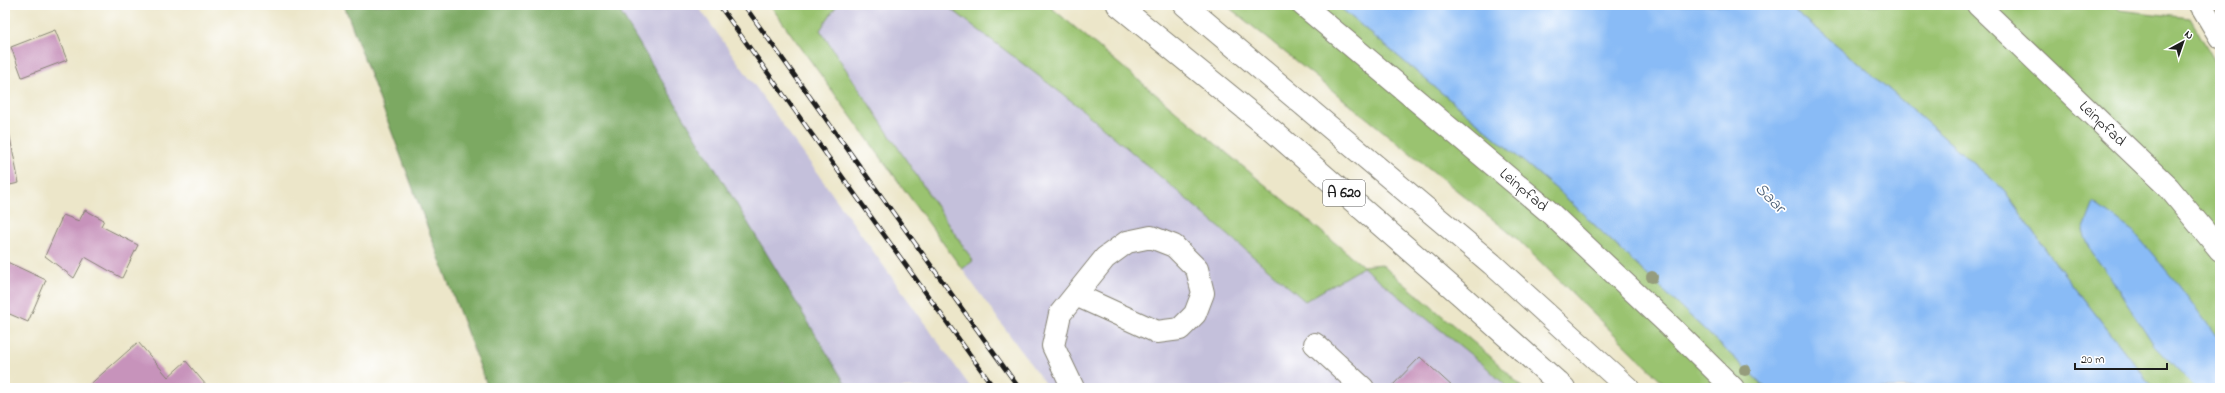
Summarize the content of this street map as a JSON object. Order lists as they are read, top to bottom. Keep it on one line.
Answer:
{"streets":{"main road":["Leinpfad","A 620"]},"water":["Saar"],"scale_bar":"20 m","north":"top right"}
